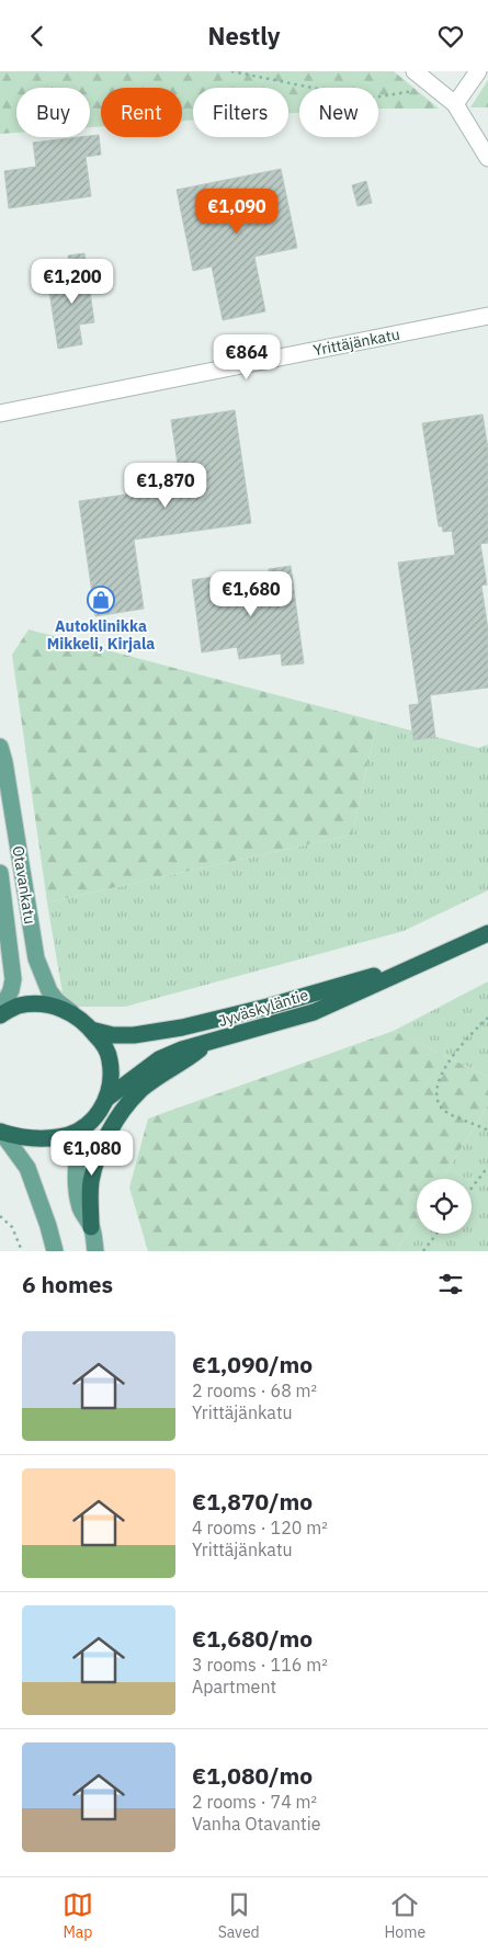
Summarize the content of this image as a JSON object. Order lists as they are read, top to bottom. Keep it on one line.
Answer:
{"streets":{"highway":["Jyväskyläntie"],"main road":["Otavankatu"],"street":["Yrittäjänkatu"]},"places":{"shop":["Autoklinikka Mikkeli, Kirjala"]},"page":{"header":"Nestly","chip":["Buy","Rent","Filters","New"],"price":["€1,090","€1,200","€864","€1,870","€1,680","€1,080"],"heading":"6 homes","list":[{"name":"€1,090/mo","note":"2 rooms · 68 m² · Yrittäjänkatu"},{"name":"€1,870/mo","note":"4 rooms · 120 m² · Yrittäjänkatu"},{"name":"€1,680/mo","note":"3 rooms · 116 m² · Apartment"},{"name":"€1,080/mo","note":"2 rooms · 74 m² · Vanha Otavantie"}],"tabs":["Map","Saved","Home"]}}
